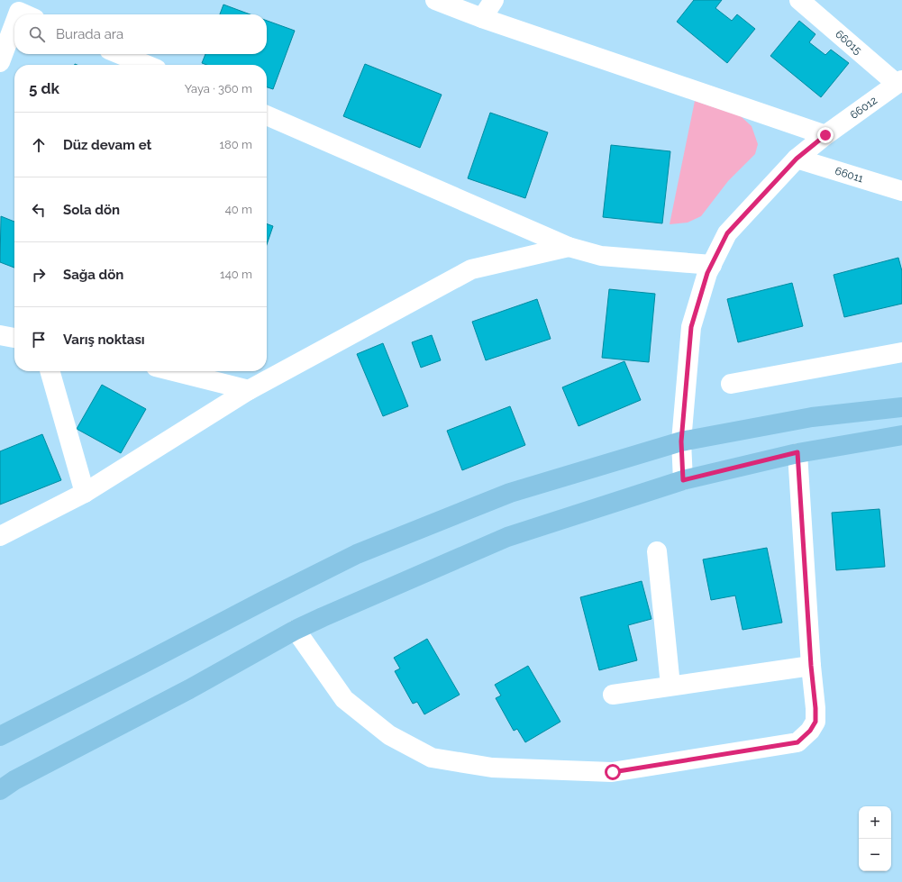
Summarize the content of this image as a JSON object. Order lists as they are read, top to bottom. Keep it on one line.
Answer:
{"streets":{"street":["66015","66012","66011"]},"crossings":[["66015","66012"],["66012","66011"]],"page":{"search":"Burada ara","heading":["5 dk","Yaya · 360 m"],"list":[["Düz devam et","180 m"],["Sola dön","40 m"],["Sağa dön","140 m"],"Varış noktası"],"map_buttons":["+","−"]}}
